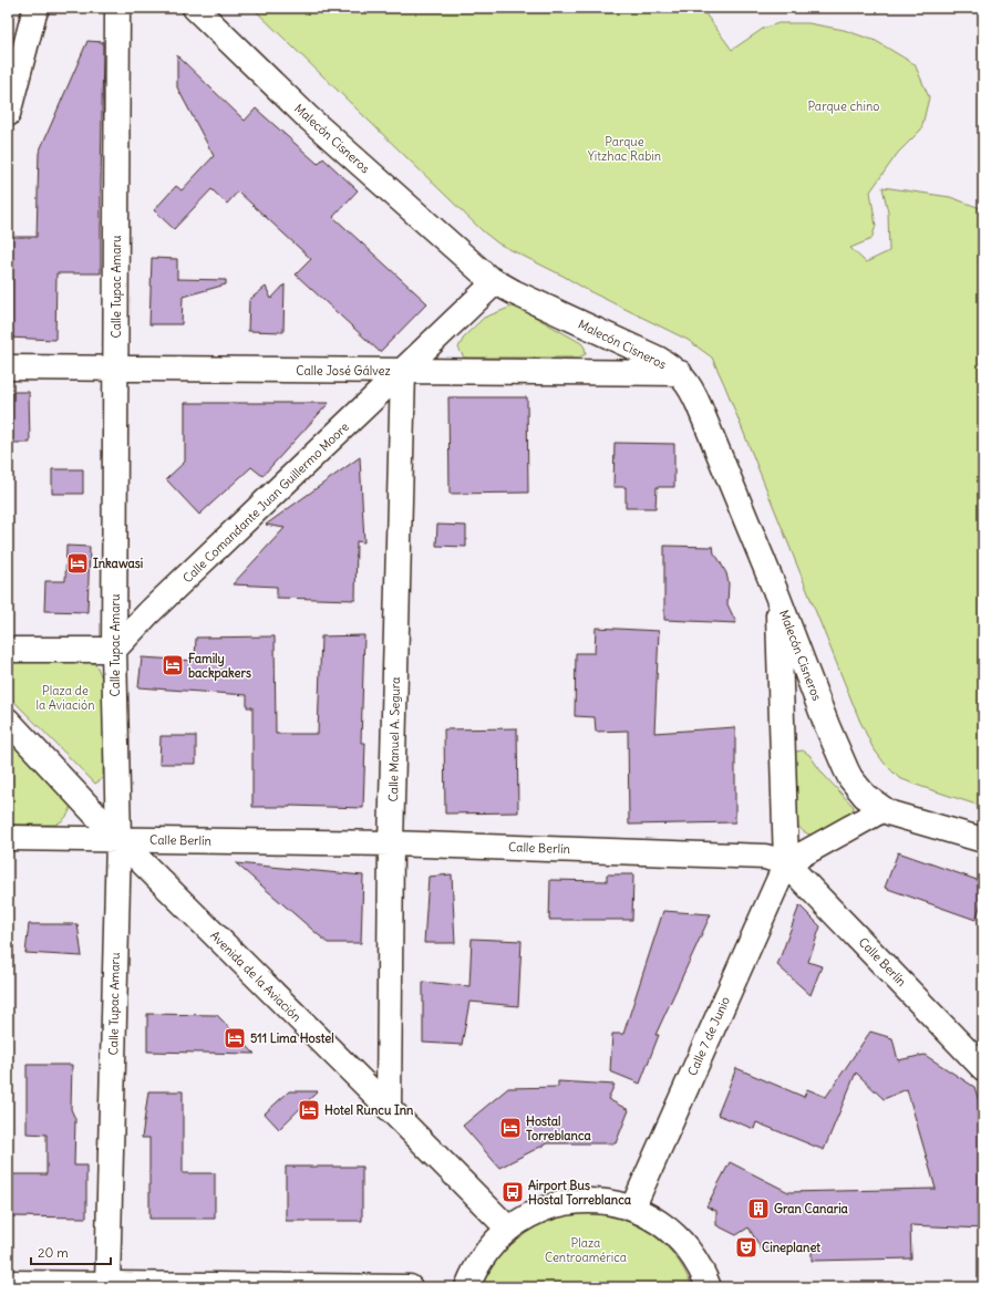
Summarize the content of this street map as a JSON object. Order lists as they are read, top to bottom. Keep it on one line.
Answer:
{"streets":{"street":["Malecón Cisneros","Calle Tupac Amaru","Calle José Gálvez","Calle Comandante Juan Guillermo Moore","Calle Manuel A. Segura","Calle Berlín","Avenida de la Aviación","Calle 7 de Junio"]},"crossings":[["Malecón Cisneros","Calle José Gálvez"],["Malecón Cisneros","Calle Comandante Juan Guillermo Moore"],["Malecón Cisneros","Calle 7 de Junio"],["Calle Tupac Amaru","Calle José Gálvez"],["Calle Tupac Amaru","Calle Comandante Juan Guillermo Moore"],["Calle Tupac Amaru","Calle Berlín"],["Calle Tupac Amaru","Avenida de la Aviación"],["Calle José Gálvez","Calle Comandante Juan Guillermo Moore"],["Calle José Gálvez","Calle Manuel A. Segura"],["Calle Comandante Juan Guillermo Moore","Calle Manuel A. Segura"],["Calle Manuel A. Segura","Calle Berlín"],["Calle Manuel A. Segura","Avenida de la Aviación"],["Calle Berlín","Avenida de la Aviación"],["Calle Berlín","Calle 7 de Junio"]],"parks":["Parque chino","Parque Yitzhac Rabin","Plaza de la Aviación","Plaza Centroamérica"],"places":{"hotel":["Inkawasi","Family backpakers","511 Lima Hostel","Hotel Runcu Inn","Hostal Torreblanca"],"bus stop":["Airport Bus Hostal Torreblanca"],"building":["Gran Canaria"],"theatre":["Cineplanet"]},"scale_bar":"20 m"}
